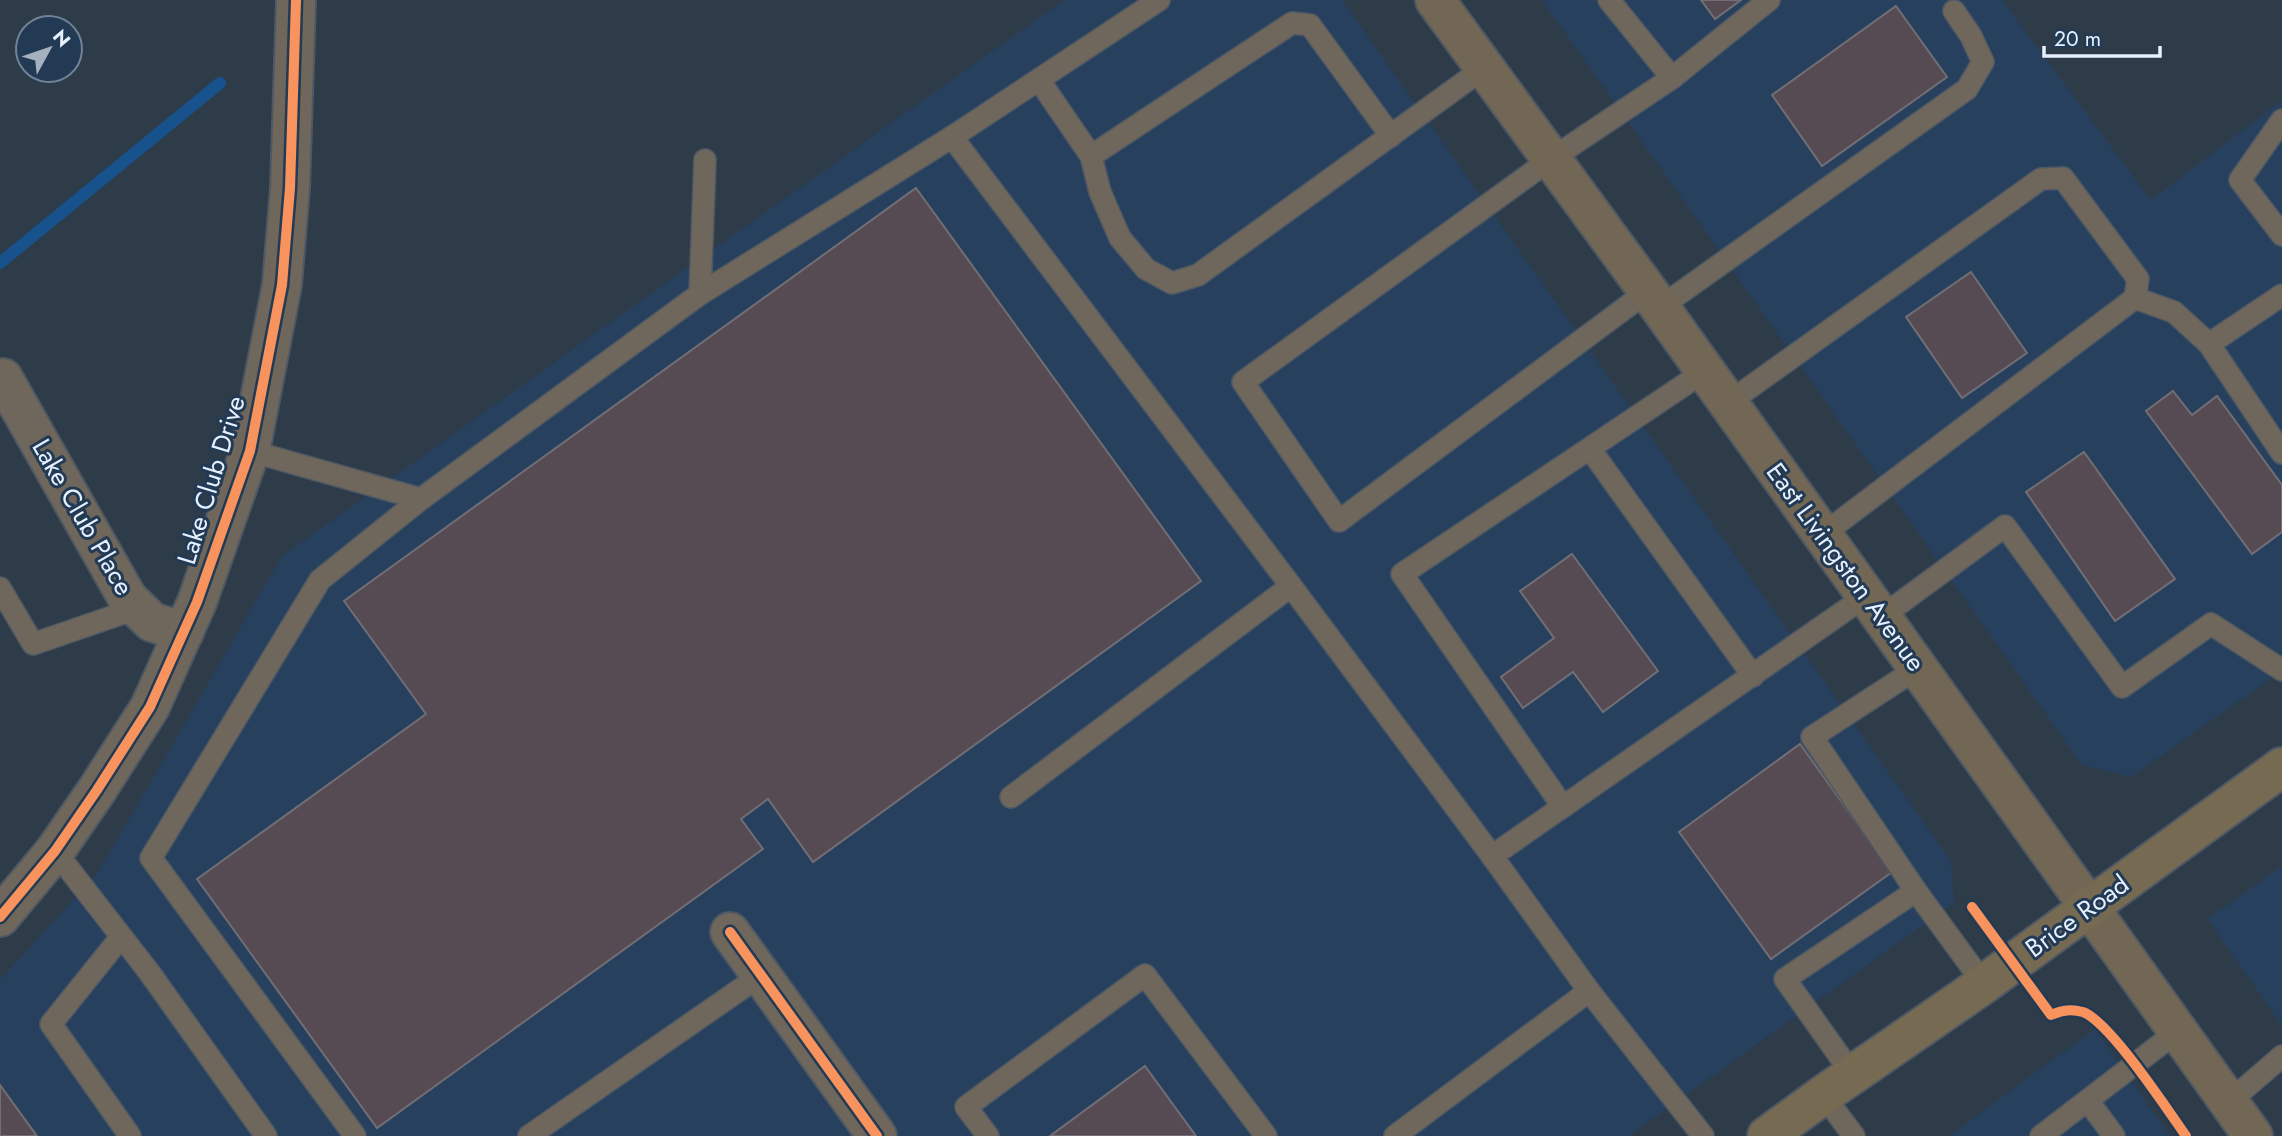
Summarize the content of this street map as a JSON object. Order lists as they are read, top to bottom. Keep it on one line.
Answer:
{"streets":{"main road":["East Livingston Avenue","Brice Road"],"street":["Lake Club Drive","Lake Club Place"]},"crossings":[["Lake Club Drive","Lake Club Place"],["East Livingston Avenue","Brice Road"]],"scale_bar":"20 m","north":"top right"}
